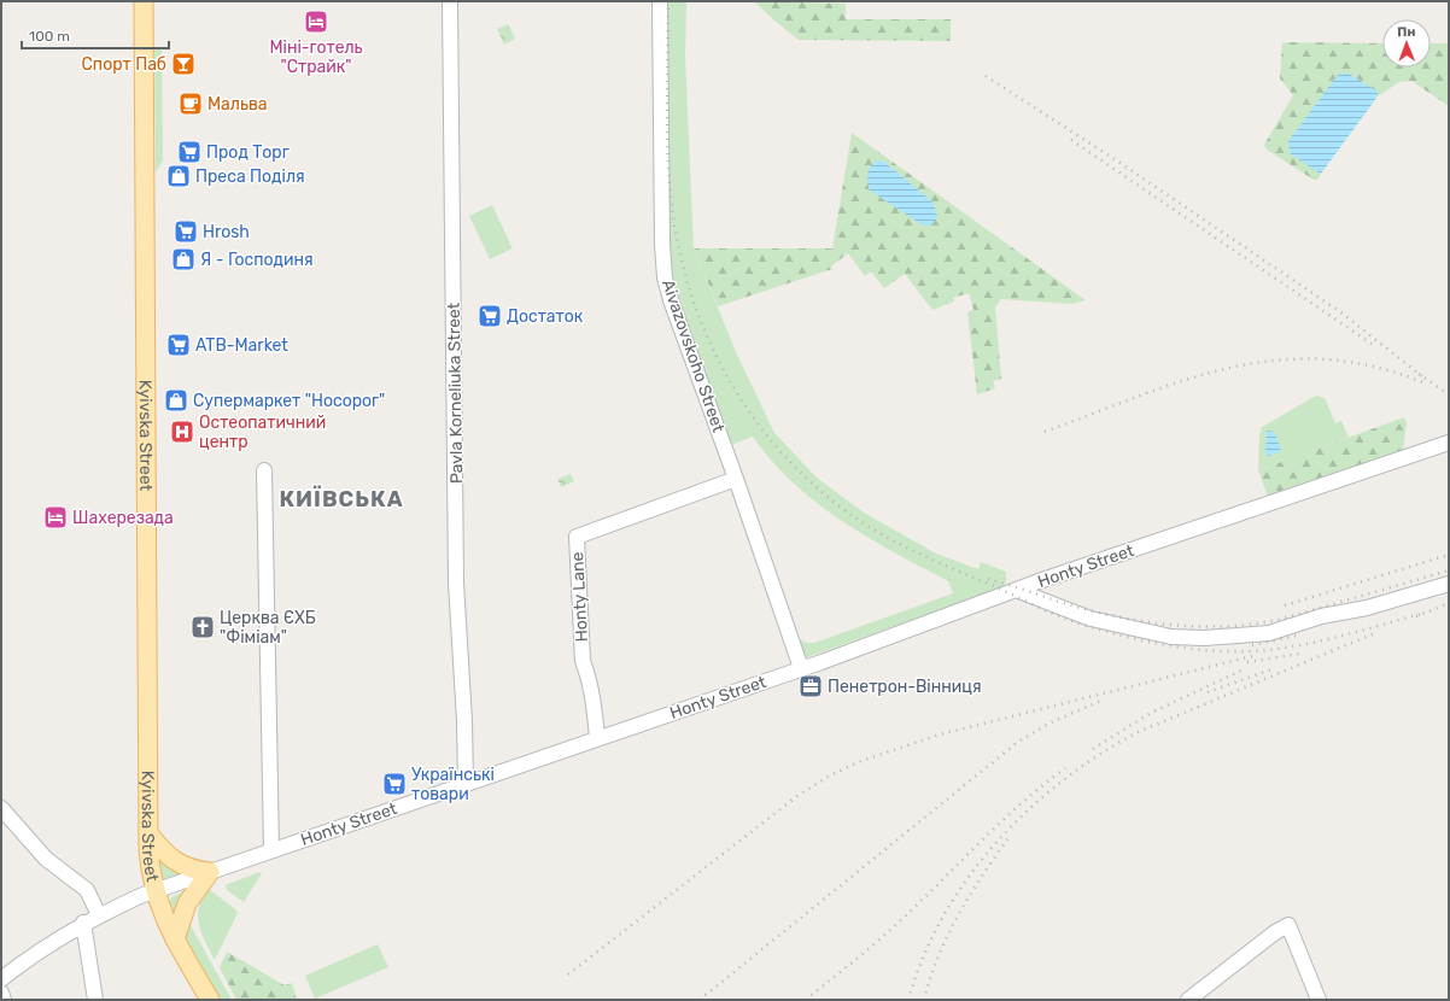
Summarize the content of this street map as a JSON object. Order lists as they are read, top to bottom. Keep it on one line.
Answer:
{"streets":{"main road":["Kyivska Street"],"street":["Aivazovskoho Street","Pavla Korneliuka Street","Honty Street","Honty Lane"]},"crossings":[["Aivazovskoho Street","Honty Street"],["Aivazovskoho Street","Honty Lane"],["Pavla Korneliuka Street","Honty Street"],["Kyivska Street","Honty Street"],["Honty Street","Honty Lane"]],"districts":["КИЇВСЬКА"],"places":{"hotel":["Міні-готель \"Страйк\"","Шахерезада"],"bar":["Спорт Паб"],"cafe":["Мальва"],"supermarket":["Прод Торг","Hrosh","Достаток","ATB-Market","Українські товари"],"shop":["Преса Поділя","Я - Господиня","Супермаркет \"Носорог\""],"hospital":["Остеопатичний центр"],"church":["Церква ЄХБ \"Фіміам\""],"office":["Пенетрон-Вінниця"]},"scale_bar":"100 m","north":"top"}
